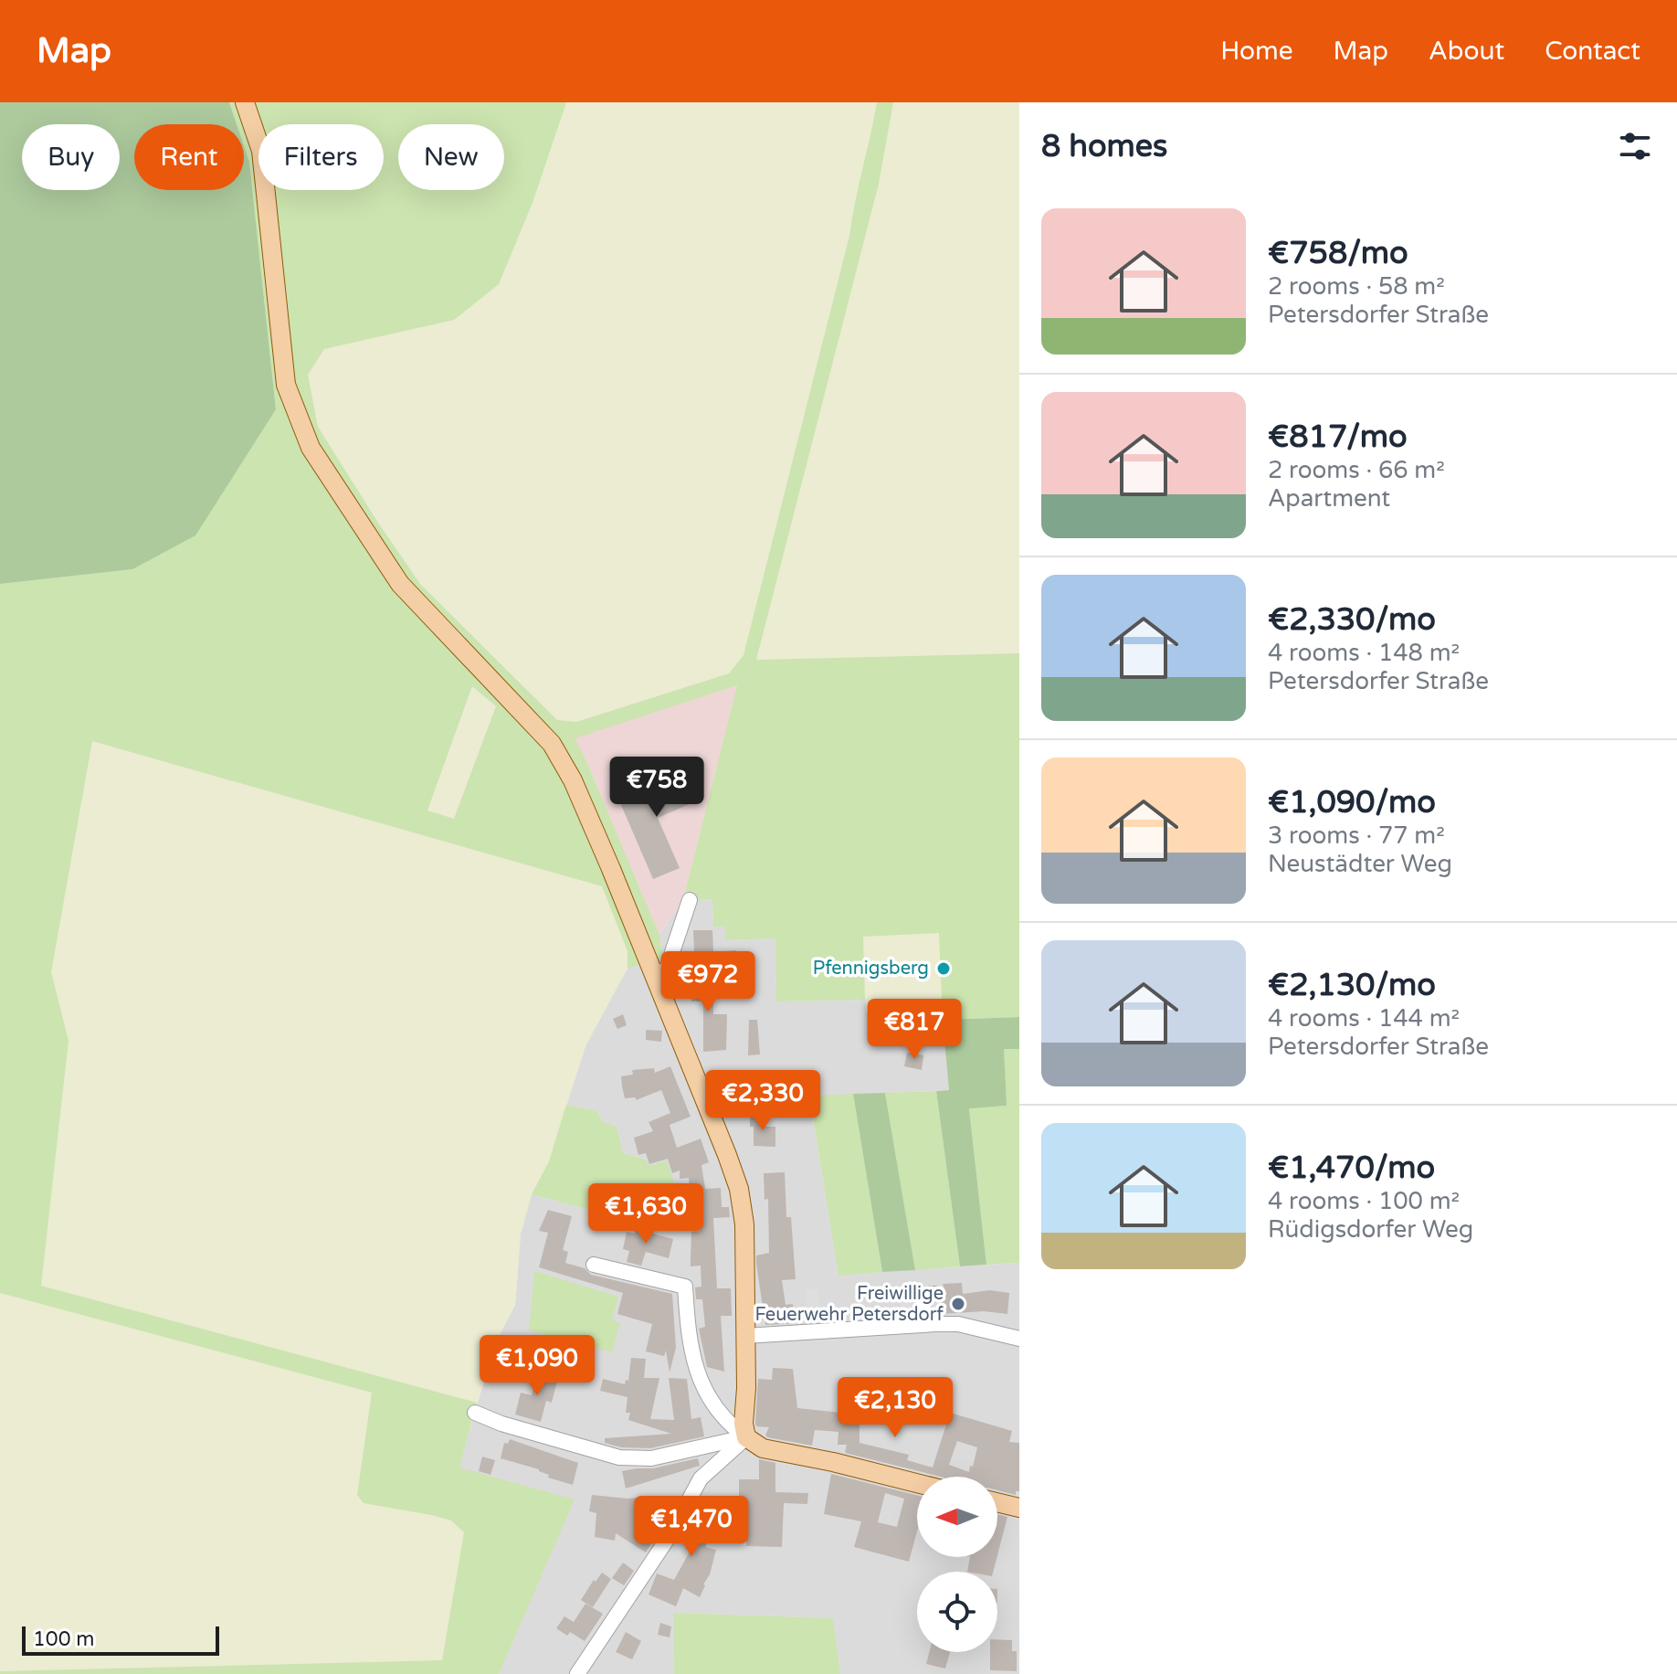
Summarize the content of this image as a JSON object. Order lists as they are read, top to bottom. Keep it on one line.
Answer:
{"places":["Pfennigsberg","Freiwillige Feuerwehr Petersdorf"],"scale_bar":"100 m","north":"left","page":{"header":"Map","nav":["Home","Map","About","Contact"],"heading":"8 homes","chip":["Buy","Rent","Filters","New"],"list":[{"name":"€758/mo","note":"2 rooms · 58 m² · Petersdorfer Straße"},{"name":"€817/mo","note":"2 rooms · 66 m² · Apartment"},{"name":"€2,330/mo","note":"4 rooms · 148 m² · Petersdorfer Straße"},{"name":"€1,090/mo","note":"3 rooms · 77 m² · Neustädter Weg"},{"name":"€2,130/mo","note":"4 rooms · 144 m² · Petersdorfer Straße"},{"name":"€1,470/mo","note":"4 rooms · 100 m² · Rüdigsdorfer Weg"}],"price":["€758","€972","€817","€2,330","€1,630","€1,090","€2,130","€1,470"],"scale":"100 m"}}
